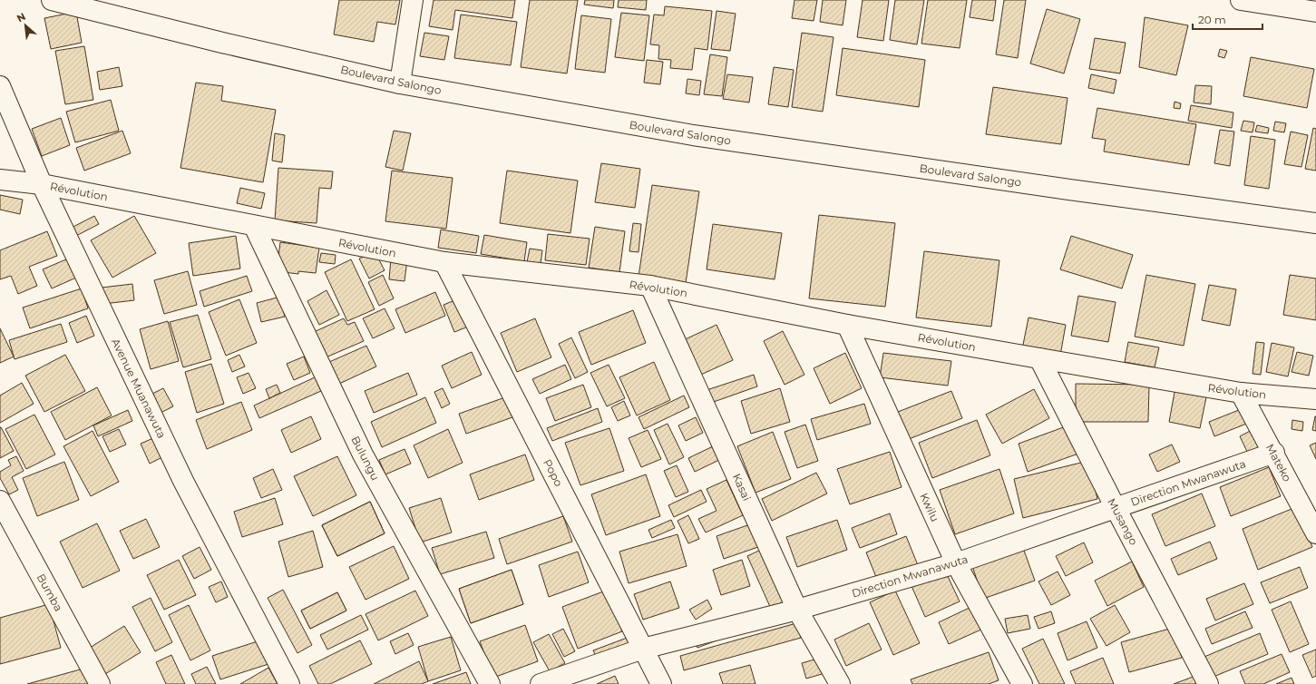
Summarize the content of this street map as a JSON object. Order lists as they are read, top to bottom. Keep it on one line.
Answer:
{"streets":{"street":["Boulevard Salongo","Révolution","Avenue Muanawuta","Bulungu","Mateko","Popo","Direction Mwanawuta","Kasai","Kwilu","Musango","Bumba"]},"crossings":[["Révolution","Avenue Muanawuta"],["Révolution","Bulungu"],["Révolution","Mateko"],["Révolution","Popo"],["Révolution","Kasai"],["Révolution","Kwilu"],["Révolution","Musango"],["Mateko","Direction Mwanawuta"],["Popo","Direction Mwanawuta"],["Direction Mwanawuta","Kasai"],["Direction Mwanawuta","Kwilu"],["Direction Mwanawuta","Musango"]],"scale_bar":"20 m","north":"top left"}
